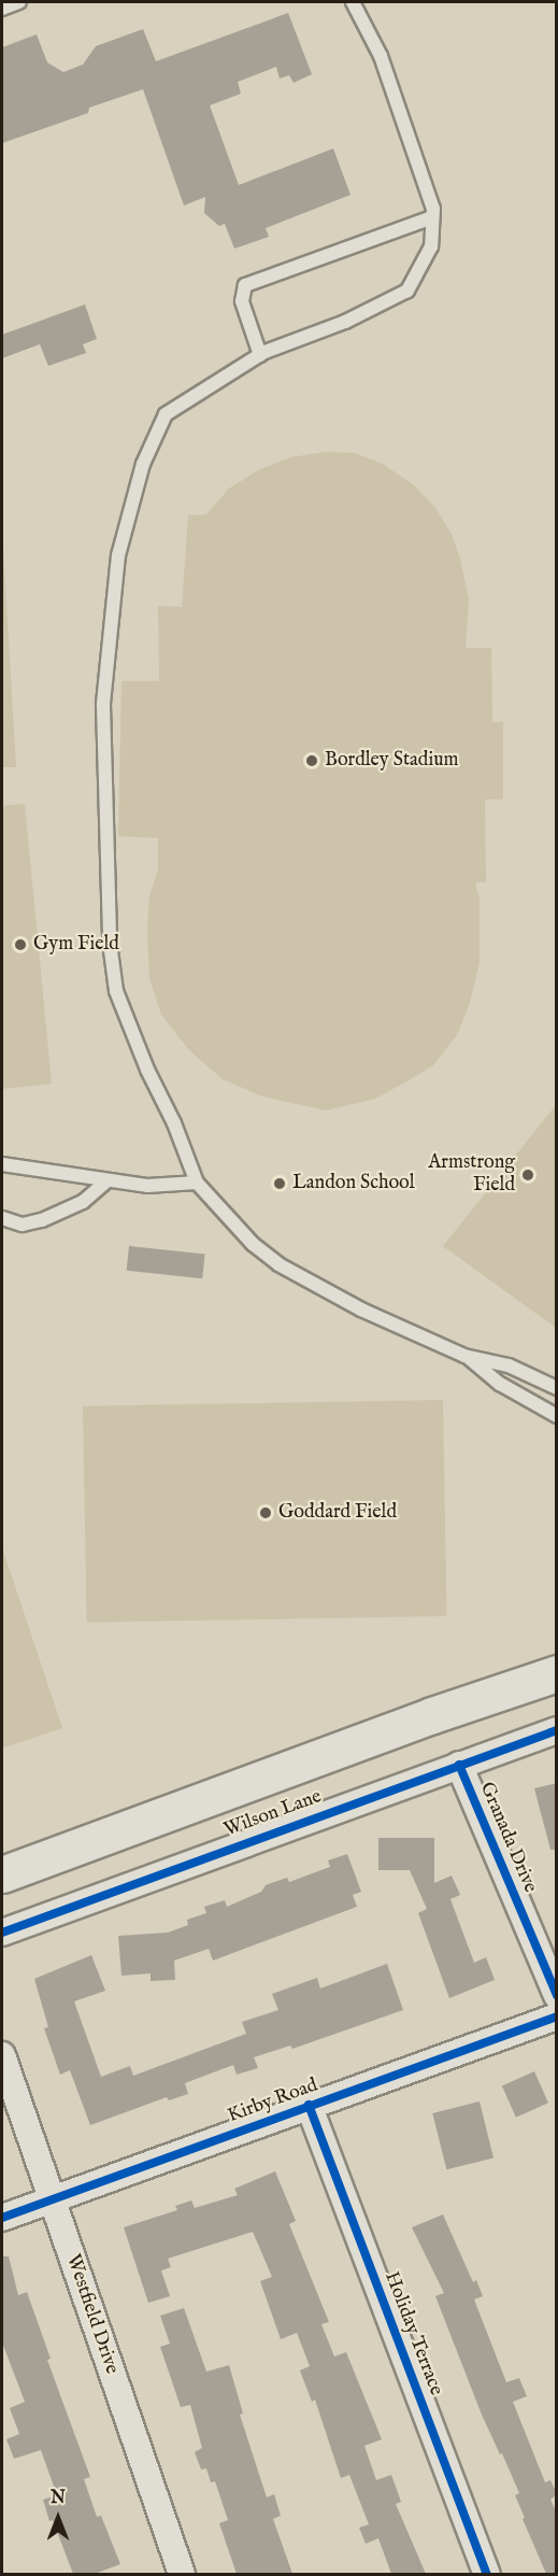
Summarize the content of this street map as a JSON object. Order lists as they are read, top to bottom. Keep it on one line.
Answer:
{"streets":{"main road":["Wilson Lane"],"street":["Granada Drive","Kirby Road","Westfield Drive","Holiday Terrace"]},"crossings":[["Wilson Lane","Granada Drive"],["Kirby Road","Westfield Drive"],["Kirby Road","Holiday Terrace"]],"places":["Bordley Stadium","Gym Field","Armstrong Field","Landon School","Goddard Field"],"north":"top"}
